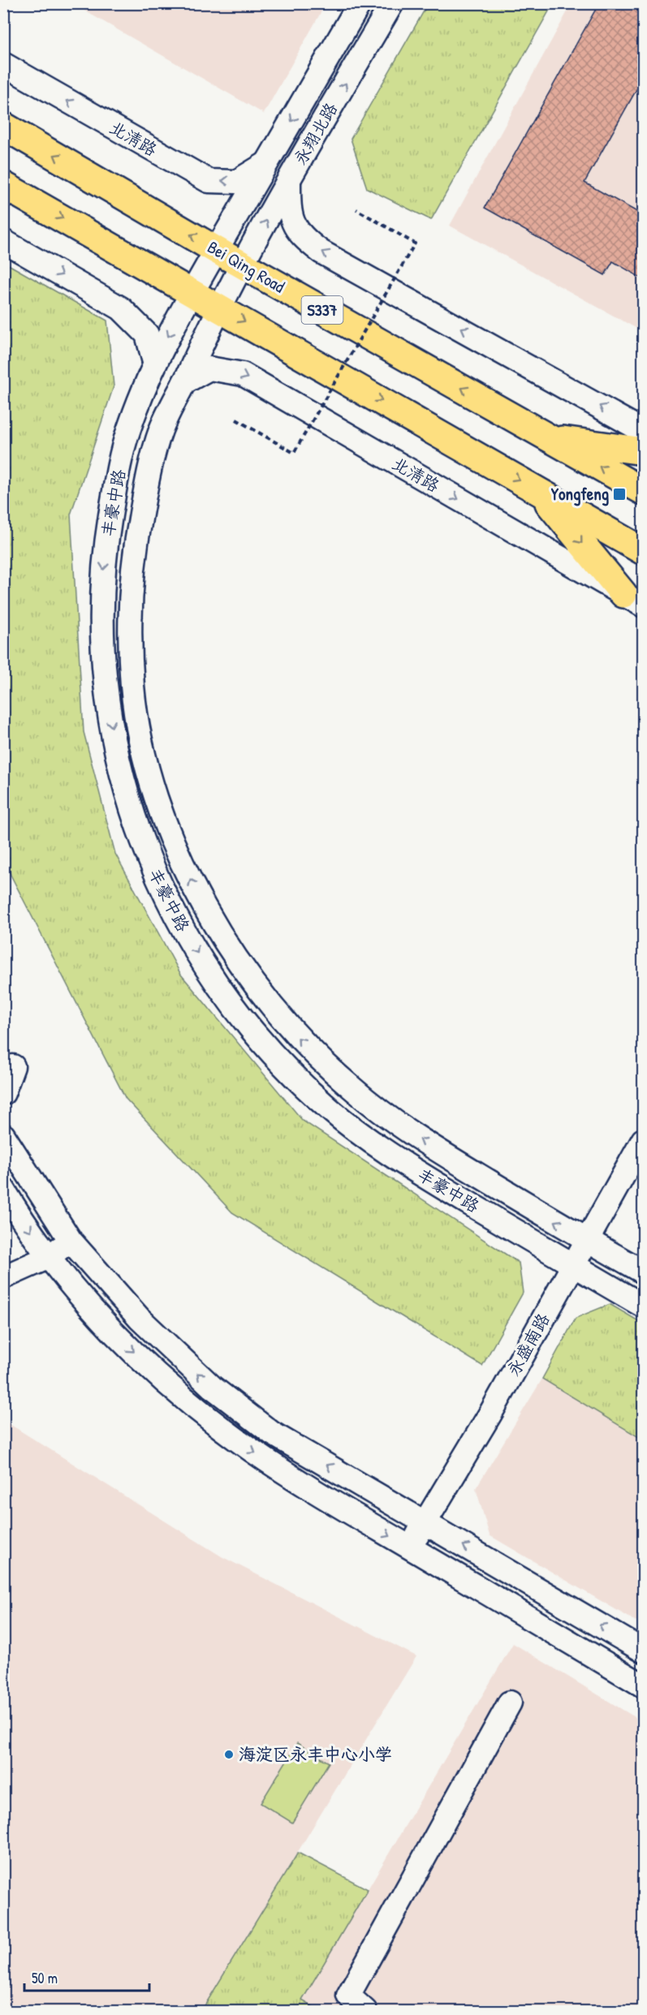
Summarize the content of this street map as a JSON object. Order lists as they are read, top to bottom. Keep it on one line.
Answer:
{"streets":{"main road":["Bei Qing Road","S337"],"street":["永翔北路","北清路","丰豪中路","永盛南路"]},"crossings":[["永翔北路","北清路"],["永翔北路","Bei Qing Road"],["永翔北路","丰豪中路"],["北清路","丰豪中路"],["丰豪中路","永盛南路"]],"places":{"transit":["Yongfeng"],"other":["海淀区永丰中心小学"]},"scale_bar":"50 m"}
